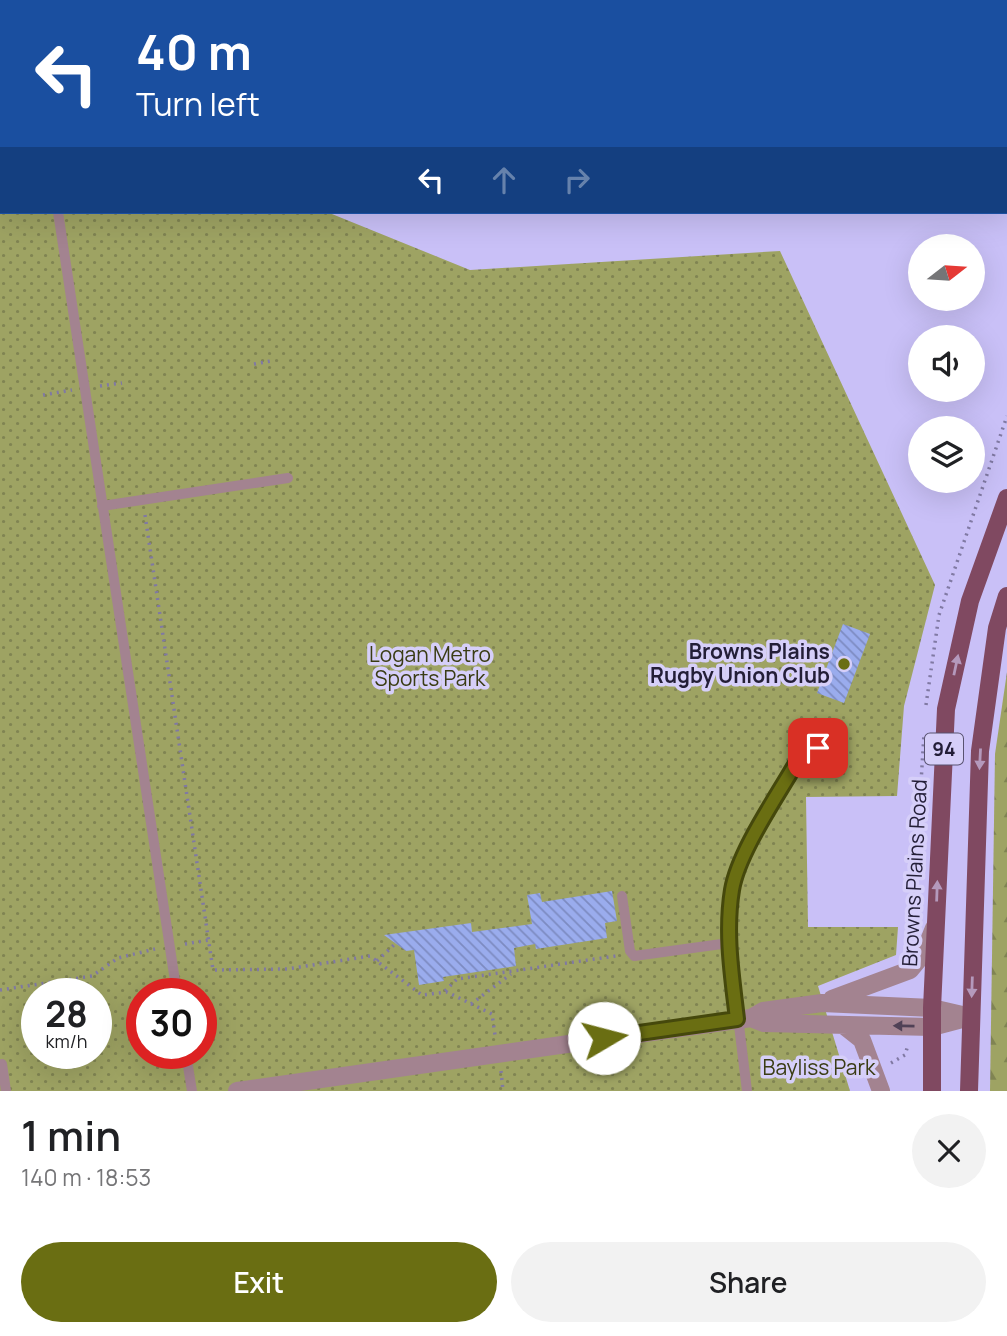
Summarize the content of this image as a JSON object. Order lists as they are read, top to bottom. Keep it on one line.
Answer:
{"streets":{"main road":["94","Browns Plains Road"]},"parks":["Logan Metro Sports Park","Bayliss Park"],"places":["Browns Plains Rugby Union Club"],"north":"right","page":{"turn":["40 m","Turn left"],"speed":"28 km/h","limit":"30","heading":["1 min","140 m · 18:53"],"buttons":["Exit","Share"]}}
